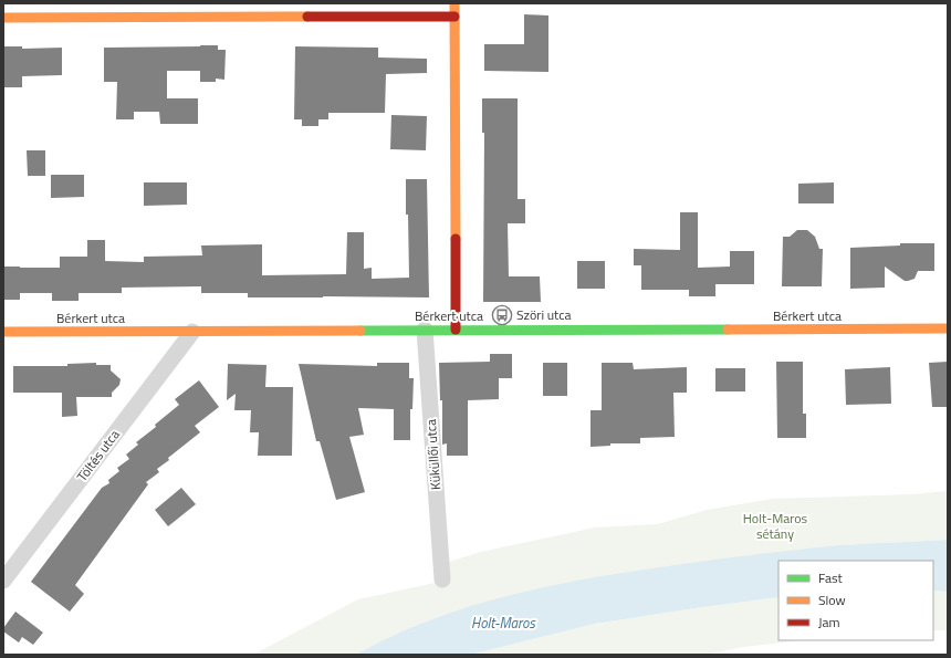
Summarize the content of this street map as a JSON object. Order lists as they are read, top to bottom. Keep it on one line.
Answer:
{"streets":{"street":["Bérkert utca","Küküllői utca","Töltés utca"]},"crossings":[["Bérkert utca","Küküllői utca"],["Bérkert utca","Töltés utca"]],"water":["Holt-Maros"],"parks":["Holt-Maros sétány"],"places":{"bus stop":["Szöri utca"]},"legend":["Fast","Slow","Jam"]}
